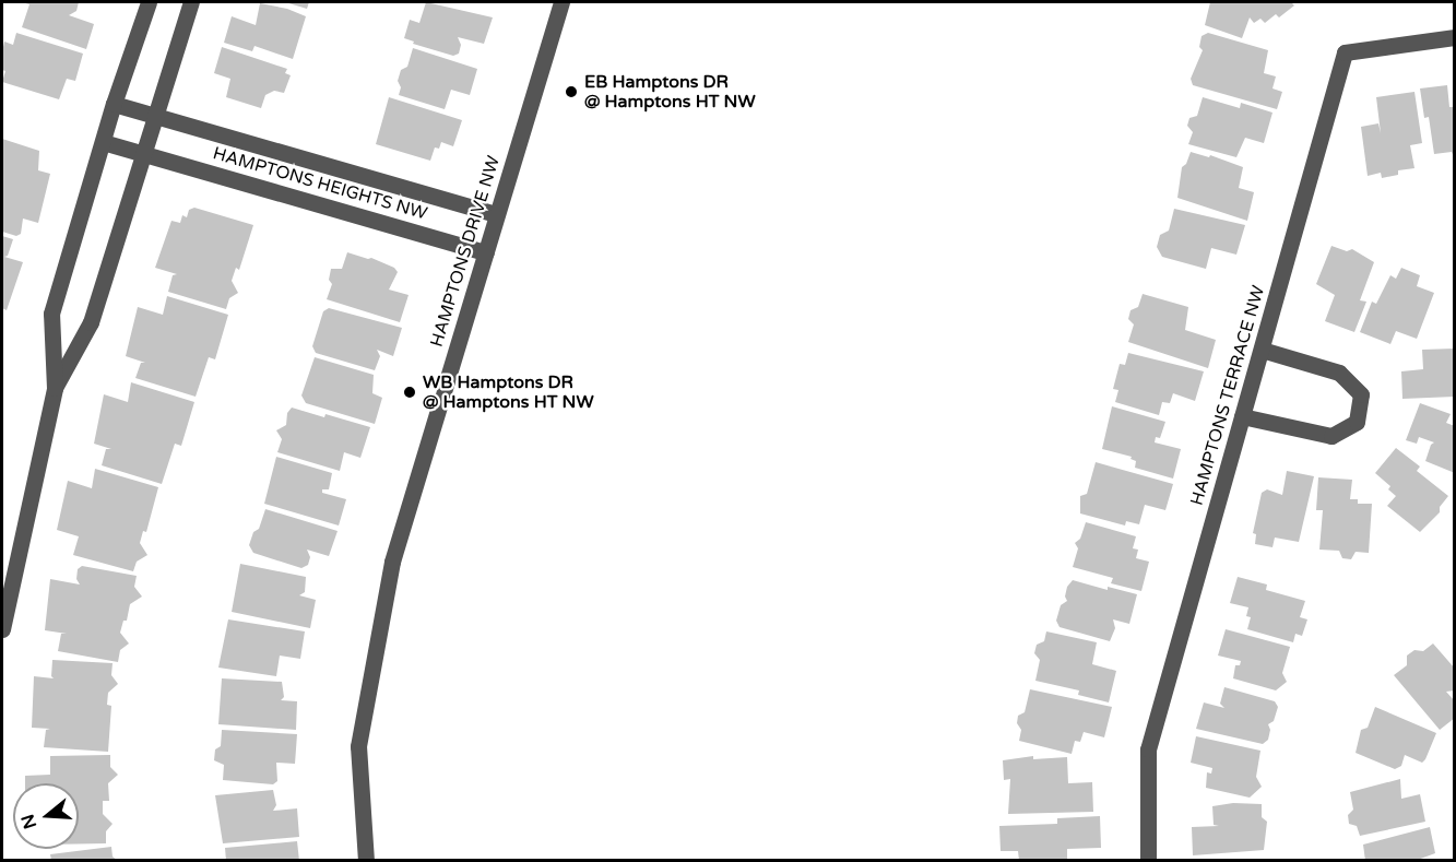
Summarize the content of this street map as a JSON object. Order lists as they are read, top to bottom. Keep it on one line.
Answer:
{"streets":{"street":["HAMPTONS HEIGHTS NW","HAMPTONS DRIVE NW","HAMPTONS TERRACE NW"]},"crossings":[["HAMPTONS HEIGHTS NW","HAMPTONS DRIVE NW"]],"places":["EB Hamptons DR @ Hamptons HT NW","WB Hamptons DR @ Hamptons HT NW"],"north":"left"}
